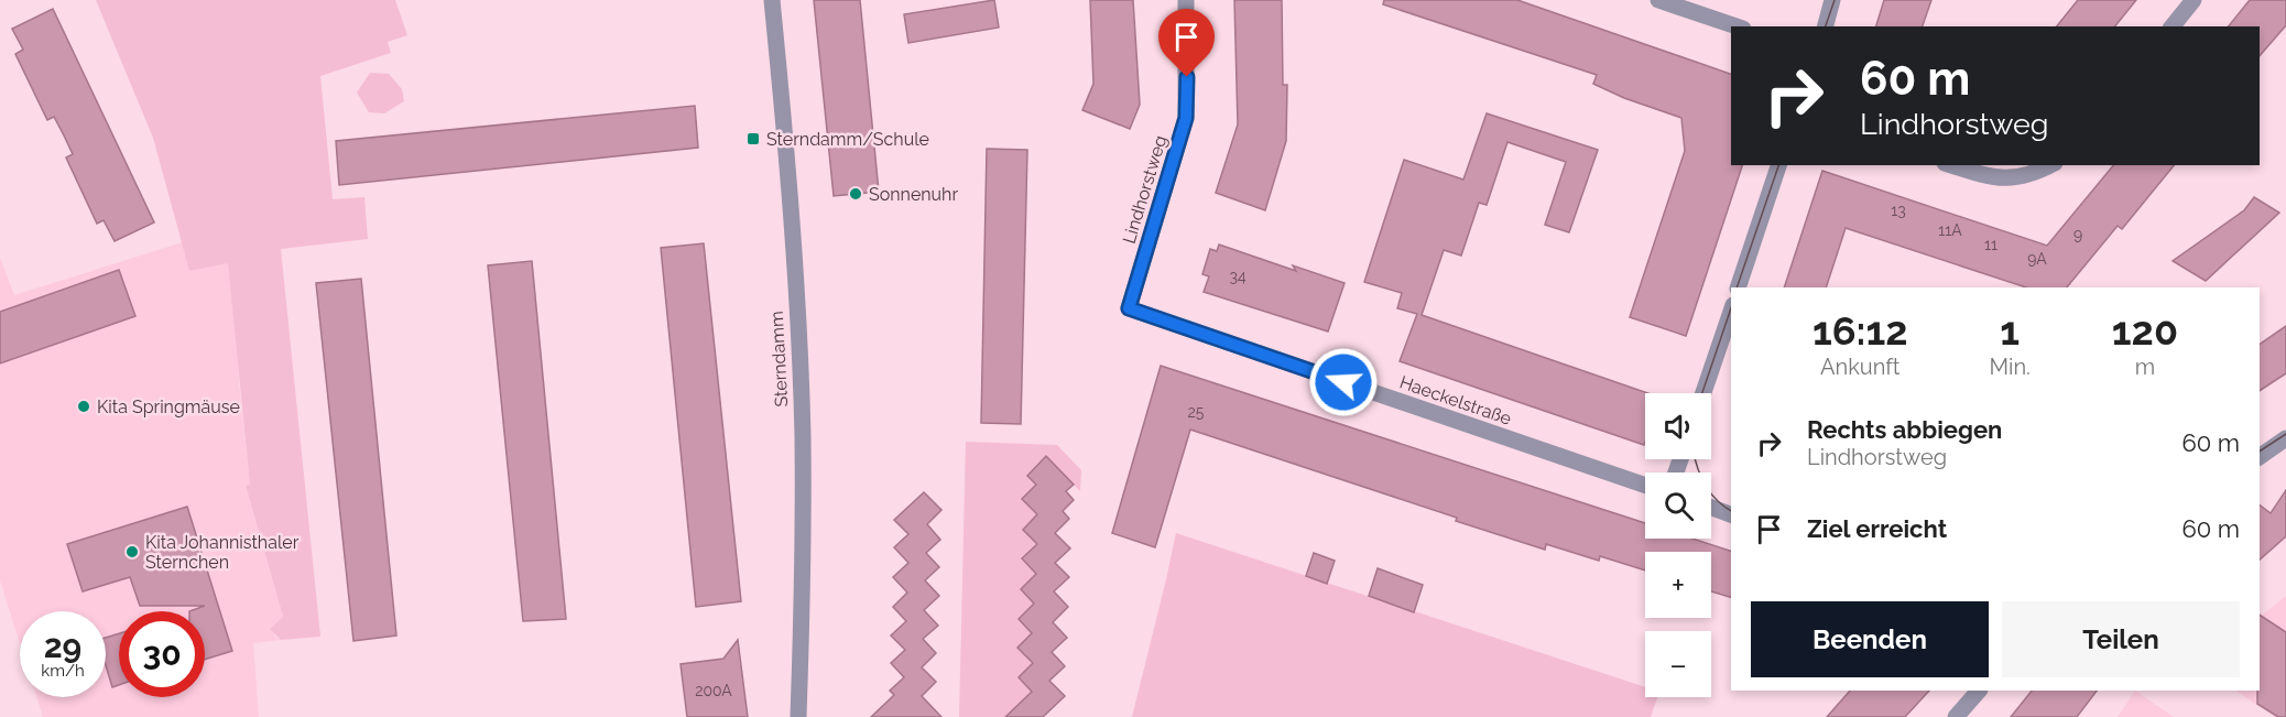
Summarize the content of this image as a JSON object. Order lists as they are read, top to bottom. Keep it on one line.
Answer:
{"streets":{"street":["Lindhorstweg","Sterndamm","Haeckelstraße"]},"crossings":[["Lindhorstweg","Haeckelstraße"]],"places":{"transit":["Sterndamm/Schule"],"other":["Sonnenuhr","Kita Springmäuse","Kita Johannisthaler Sternchen"]},"house_numbers":["13","11A","9","11","9A","34","25","200A"],"page":{"turn":["60 m","Lindhorstweg"],"eta":["16:12","Ankunft","1","Min.","120","m"],"map_buttons":["+","−"],"list":[{"name":"Rechts abbiegen","note":"Lindhorstweg","value":"60 m"},{"name":"Ziel erreicht","value":"60 m"}],"buttons":["Beenden","Teilen"],"speed":"29 km/h","limit":"30"}}
